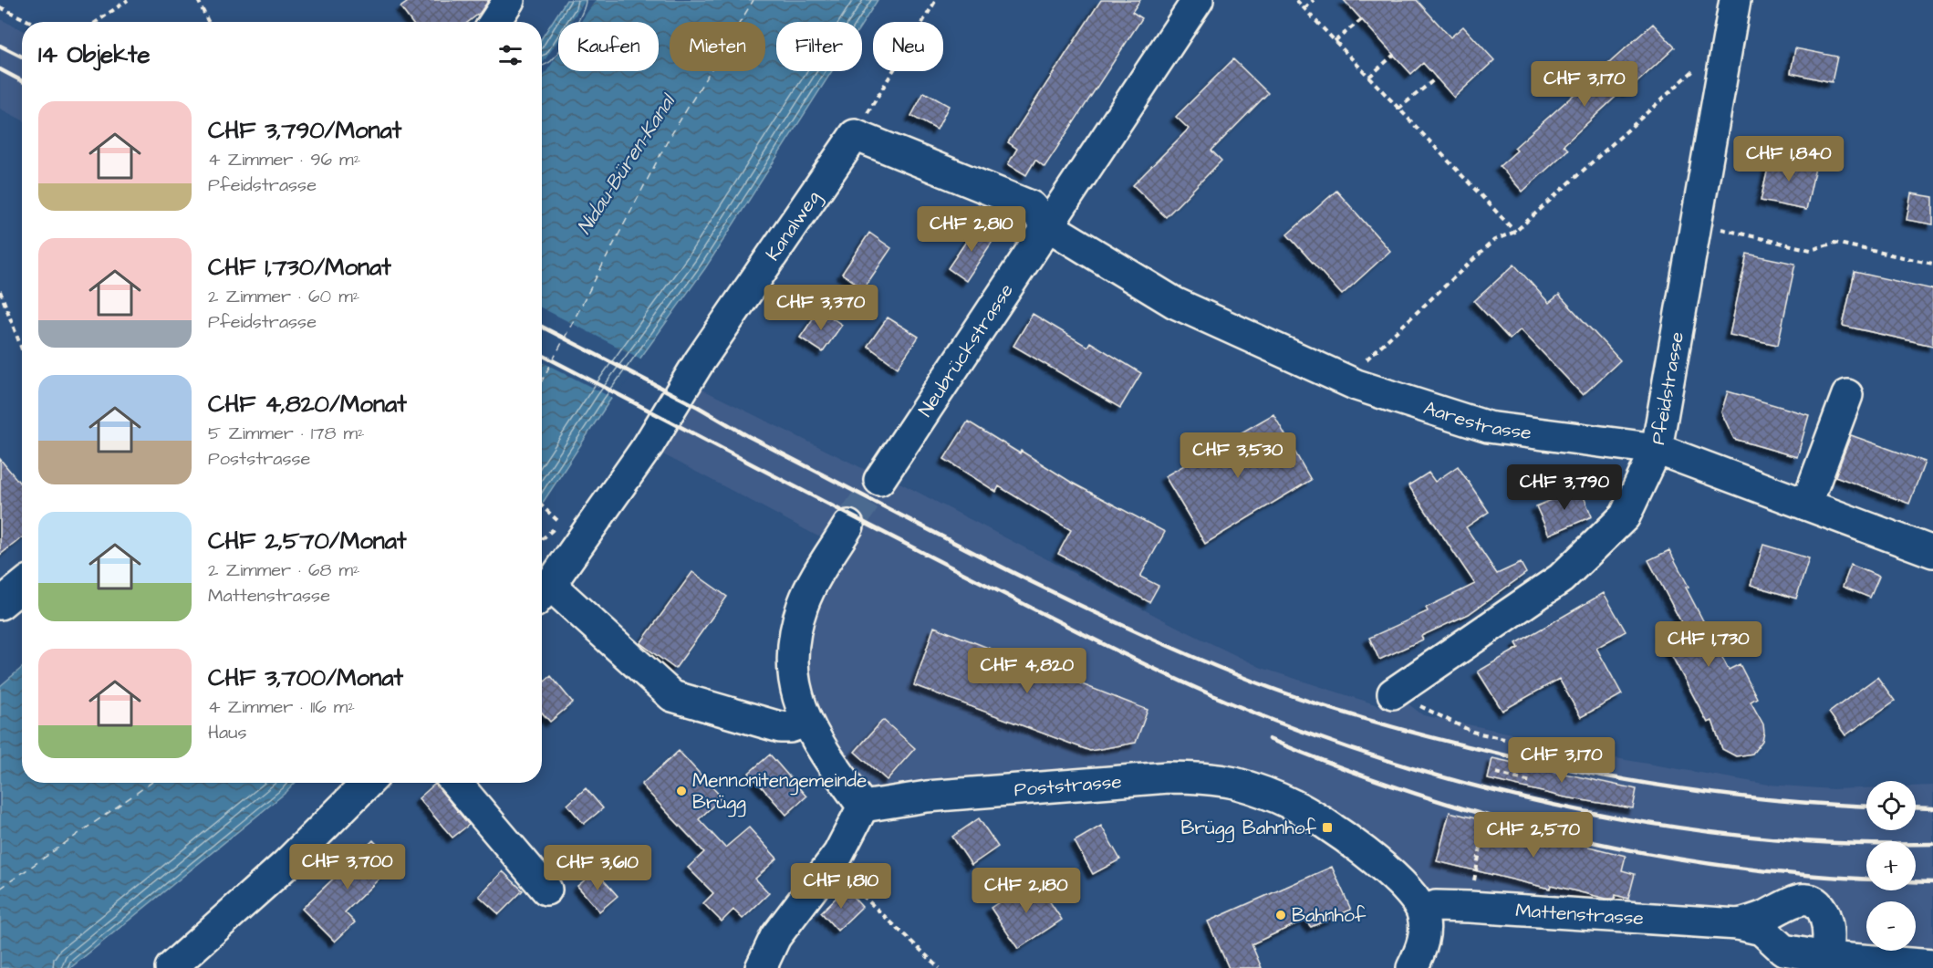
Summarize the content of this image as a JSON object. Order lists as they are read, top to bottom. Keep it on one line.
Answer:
{"streets":{"street":["Kanalweg","Neubrückstrasse","Pfeidstrasse","Aarestrasse","Poststrasse","Mattenstrasse"]},"crossings":[["Neubrückstrasse","Aarestrasse"],["Pfeidstrasse","Aarestrasse"],["Poststrasse","Mattenstrasse"]],"water":["Nidau-Büren-Kanal"],"places":{"other":["Mennonitengemeinde Brügg","Bahnhof"],"transit":["Brügg Bahnhof"]},"page":{"chip":["Kaufen","Mieten","Filter","Neu"],"heading":"14 Objekte","price":["CHF 3,170","CHF 1,840","CHF 2,810","CHF 3,370","CHF 3,530","CHF 3,790","CHF 1,730","CHF 4,820","CHF 3,170","CHF 2,570","CHF 3,700","CHF 3,610","CHF 1,810","CHF 2,180"],"list":[{"name":"CHF 3,790/Monat","note":"4 Zimmer · 96 m² · Pfeidstrasse"},{"name":"CHF 1,730/Monat","note":"2 Zimmer · 60 m² · Pfeidstrasse"},{"name":"CHF 4,820/Monat","note":"5 Zimmer · 178 m² · Poststrasse"},{"name":"CHF 2,570/Monat","note":"2 Zimmer · 68 m² · Mattenstrasse"},{"name":"CHF 3,700/Monat","note":"4 Zimmer · 116 m² · Haus"}],"map_buttons":["+","−"]}}
